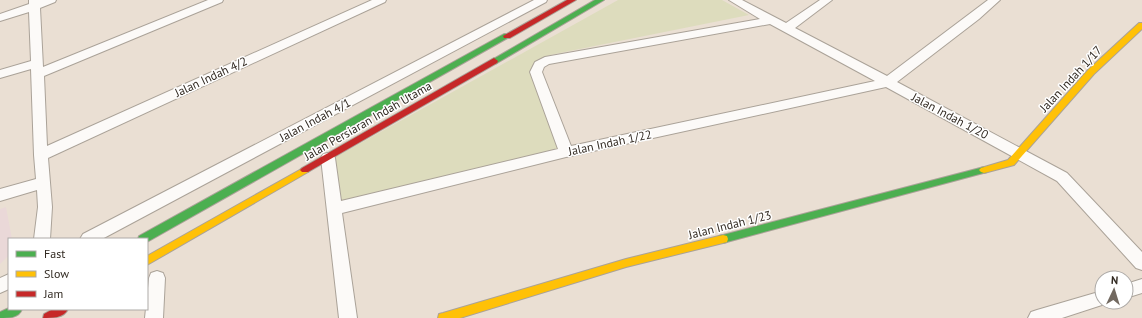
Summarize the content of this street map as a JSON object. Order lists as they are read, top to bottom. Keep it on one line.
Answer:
{"streets":{"main road":["Jalan Indah 1/17","Jalan Persiaran Indah Utama","Jalan Indah 1/23"],"street":["Jalan Indah 4/2","Jalan Indah 1/20","Jalan Indah 4/1","Jalan Indah 1/22"]},"crossings":[["Jalan Indah 1/17","Jalan Indah 1/20"],["Jalan Indah 1/17","Jalan Indah 1/23"],["Jalan Indah 1/20","Jalan Indah 1/22"],["Jalan Indah 1/20","Jalan Indah 1/23"]],"legend":["Fast","Slow","Jam"],"north":"top"}
